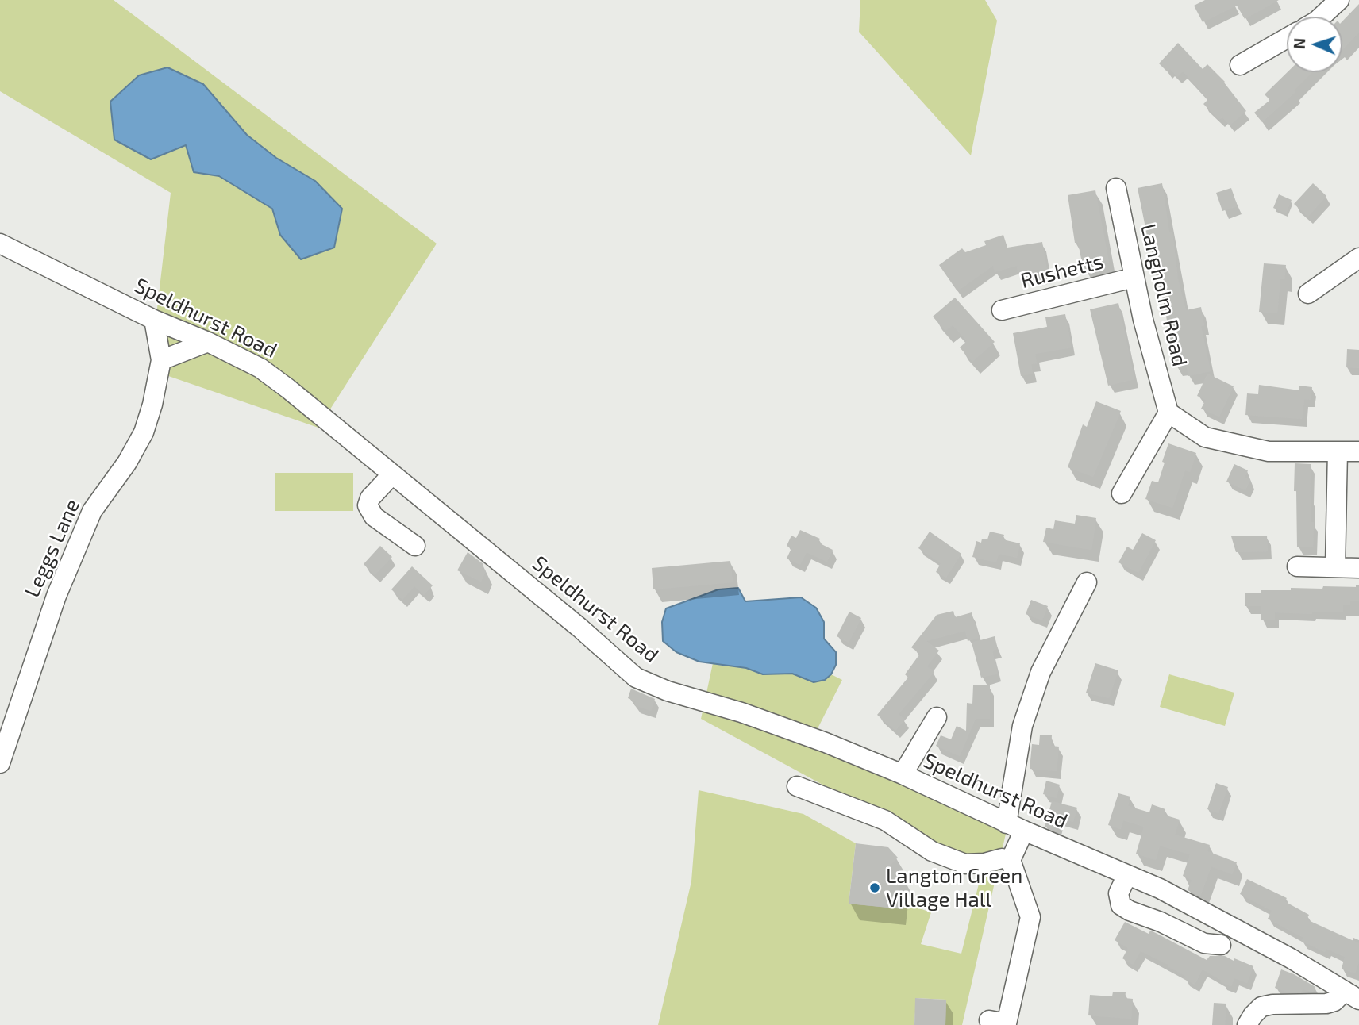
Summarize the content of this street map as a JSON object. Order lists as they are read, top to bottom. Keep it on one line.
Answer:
{"streets":{"street":["Rushetts","Langholm Road","Speldhurst Road","Leggs Lane"]},"crossings":[["Rushetts","Langholm Road"],["Speldhurst Road","Leggs Lane"]],"places":["Langton Green Village Hall"],"north":"left"}
